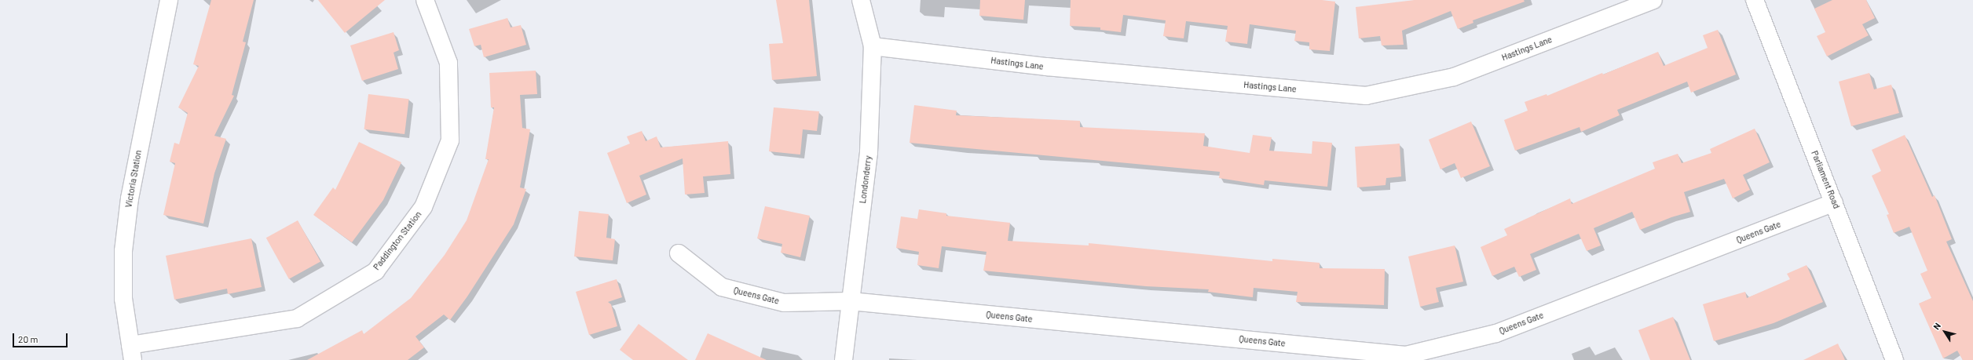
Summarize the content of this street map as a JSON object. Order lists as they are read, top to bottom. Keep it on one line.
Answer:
{"streets":{"street":["Hastings Lane","Victoria Station","Londonderry","Parliament Road","Queens Gate","Paddington Station"]},"crossings":[["Hastings Lane","Londonderry"],["Victoria Station","Paddington Station"],["Londonderry","Queens Gate"],["Parliament Road","Queens Gate"]],"scale_bar":"20 m","north":"top left"}
